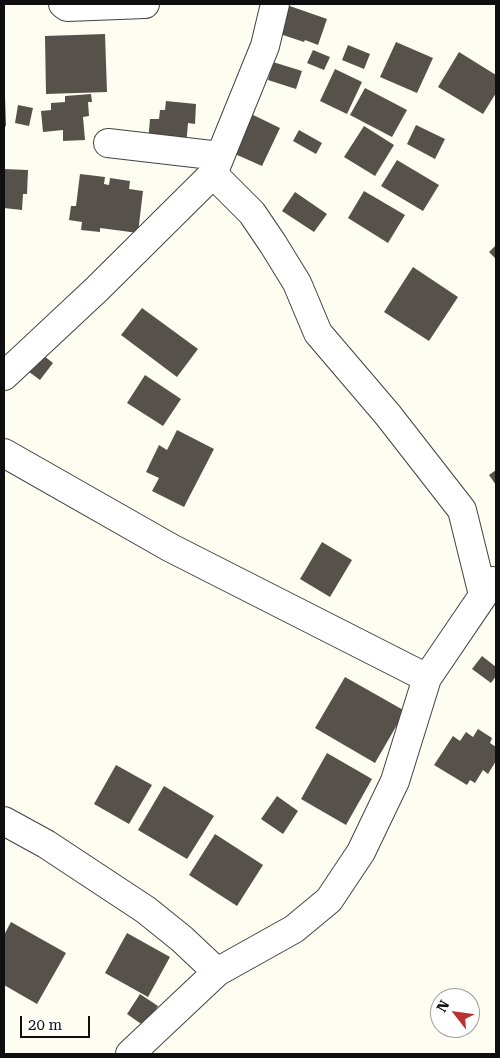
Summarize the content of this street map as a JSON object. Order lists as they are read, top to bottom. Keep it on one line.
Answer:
{"scale_bar":"20 m","north":"top left"}
